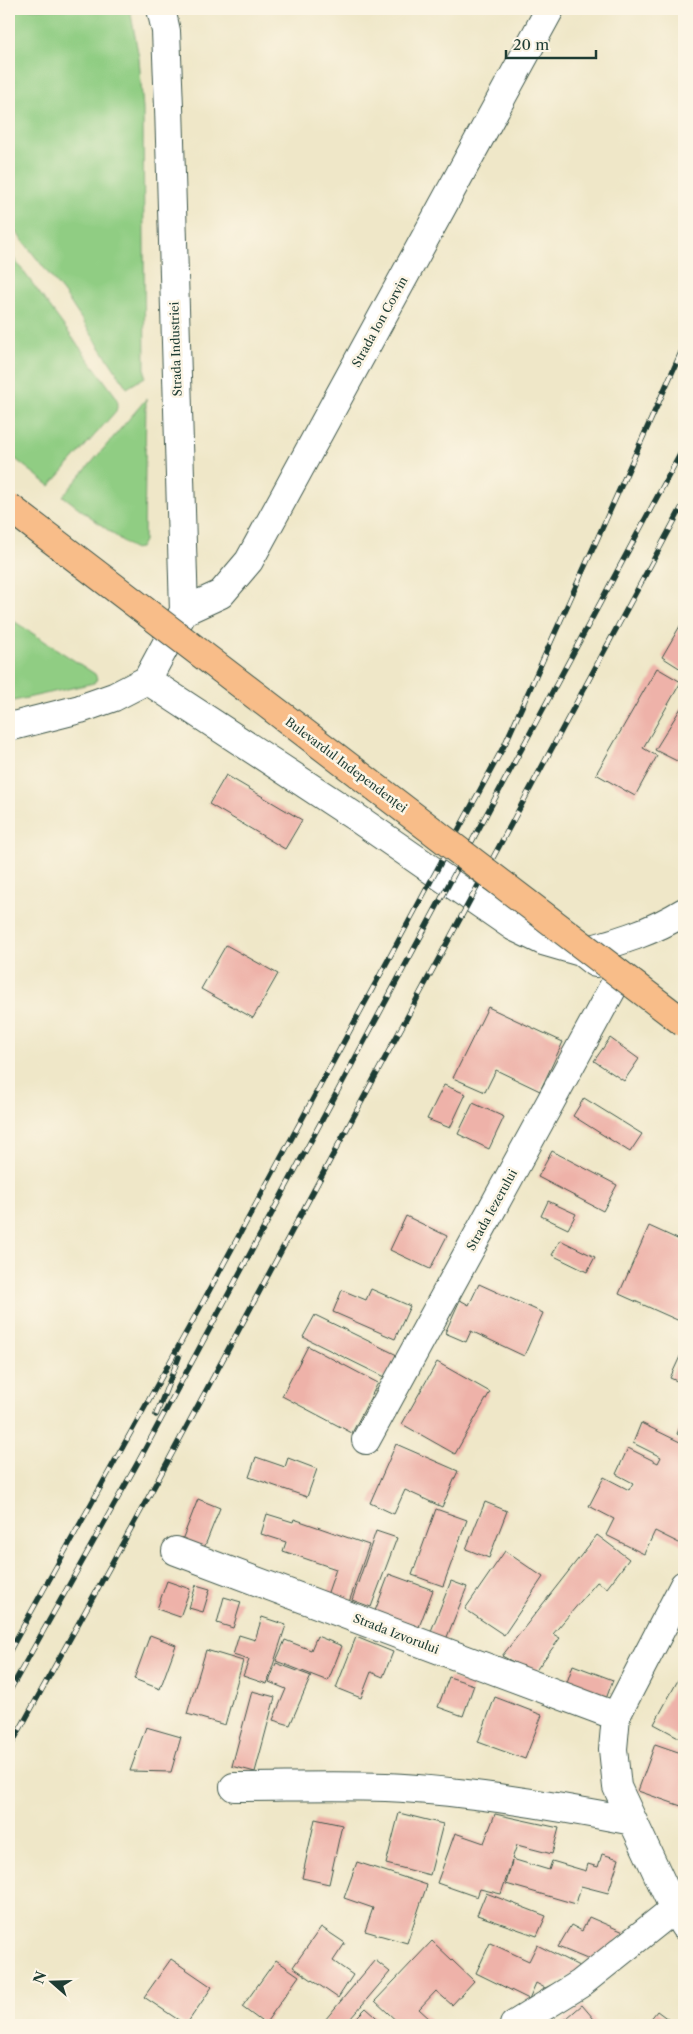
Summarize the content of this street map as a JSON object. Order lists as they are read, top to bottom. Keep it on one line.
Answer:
{"streets":{"main road":["Bulevardul Independenței"],"street":["Strada Ion Corvin","Strada Industriei","Strada Iezerului","Strada Izvorului"]},"crossings":[["Strada Ion Corvin","Strada Industriei"]],"scale_bar":"20 m","north":"left"}
